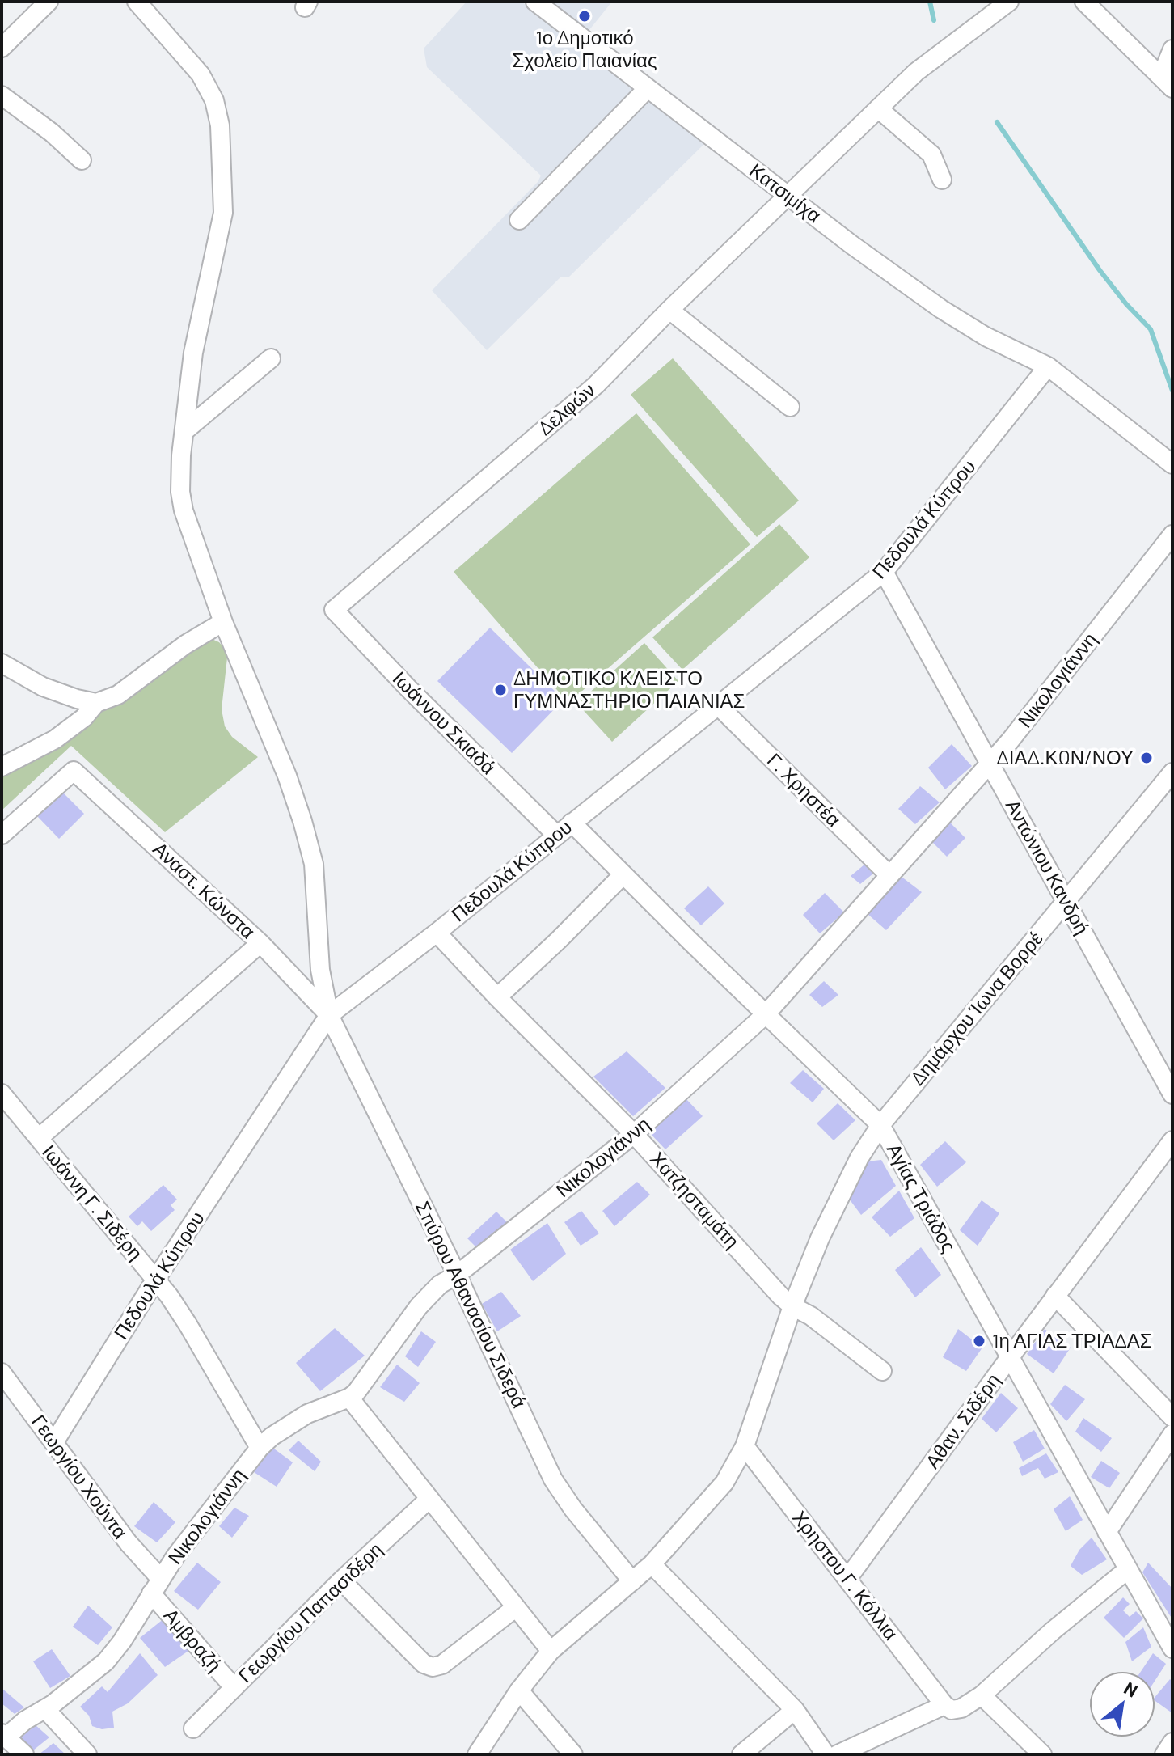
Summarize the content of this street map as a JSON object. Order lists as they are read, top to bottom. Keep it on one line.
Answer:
{"streets":{"street":["Κατσιμίχα","Δελφών","Πεδουλά Κύπρου","Νικολογιάννη","Ιωάννου Σκιαδά","Γ. Χρηστέα","Αντώνιου Κανδρή","Αναστ. Κώνστα","Δημάρχου Ίωνα Βορρέ","Αγίας Τριάδος","Χατζησταμάτη","Ιωάννη Γ. Σιδέρη","Σπύρου Αθανασίου Σιδερά","Αθαν. Σιδέρη","Γεωργίου Χούντα","Χρηστου Γ. Κόλλια","Γεωργίου Παπασιδέρη","Αμβραζή"]},"crossings":[["Κατσιμίχα","Δελφών"],["Κατσιμίχα","Πεδουλά Κύπρου"],["Δελφών","Ιωάννου Σκιαδά"],["Πεδουλά Κύπρου","Ιωάννου Σκιαδά"],["Πεδουλά Κύπρου","Γ. Χρηστέα"],["Πεδουλά Κύπρου","Αντώνιου Κανδρή"],["Πεδουλά Κύπρου","Αναστ. Κώνστα"],["Πεδουλά Κύπρου","Αγίας Τριάδος"],["Πεδουλά Κύπρου","Χατζησταμάτη"],["Πεδουλά Κύπρου","Ιωάννη Γ. Σιδέρη"],["Πεδουλά Κύπρου","Σπύρου Αθανασίου Σιδερά"],["Πεδουλά Κύπρου","Γεωργίου Χούντα"],["Νικολογιάννη","Γ. Χρηστέα"],["Νικολογιάννη","Αντώνιου Κανδρή"],["Νικολογιάννη","Αγίας Τριάδος"],["Νικολογιάννη","Χατζησταμάτη"],["Νικολογιάννη","Ιωάννη Γ. Σιδέρη"],["Νικολογιάννη","Σπύρου Αθανασίου Σιδερά"],["Νικολογιάννη","Γεωργίου Χούντα"],["Νικολογιάννη","Αμβραζή"],["Αντώνιου Κανδρή","Δημάρχου Ίωνα Βορρέ"],["Αναστ. Κώνστα","Σπύρου Αθανασίου Σιδερά"],["Δημάρχου Ίωνα Βορρέ","Αγίας Τριάδος"],["Δημάρχου Ίωνα Βορρέ","Χατζησταμάτη"],["Δημάρχου Ίωνα Βορρέ","Σπύρου Αθανασίου Σιδερά"],["Δημάρχου Ίωνα Βορρέ","Χρηστου Γ. Κόλλια"],["Αγίας Τριάδος","Αθαν. Σιδέρη"],["Αθαν. Σιδέρη","Χρηστου Γ. Κόλλια"],["Γεωργίου Χούντα","Αμβραζή"],["Γεωργίου Παπασιδέρη","Αμβραζή"]],"places":["1ο Δημοτικό Σχολείο Παιανίας","ΔΗΜΟΤΙΚΟ ΚΛΕΙΣΤΟ ΓΥΜΝΑΣΤΗΡΙΟ ΠΑΙΑΝΙΑΣ","ΔΙΑΔ.ΚΩΝ/ΝΟΥ","1η ΑΓΙΑΣ ΤΡΙΑΔΑΣ"],"north":"top right"}
